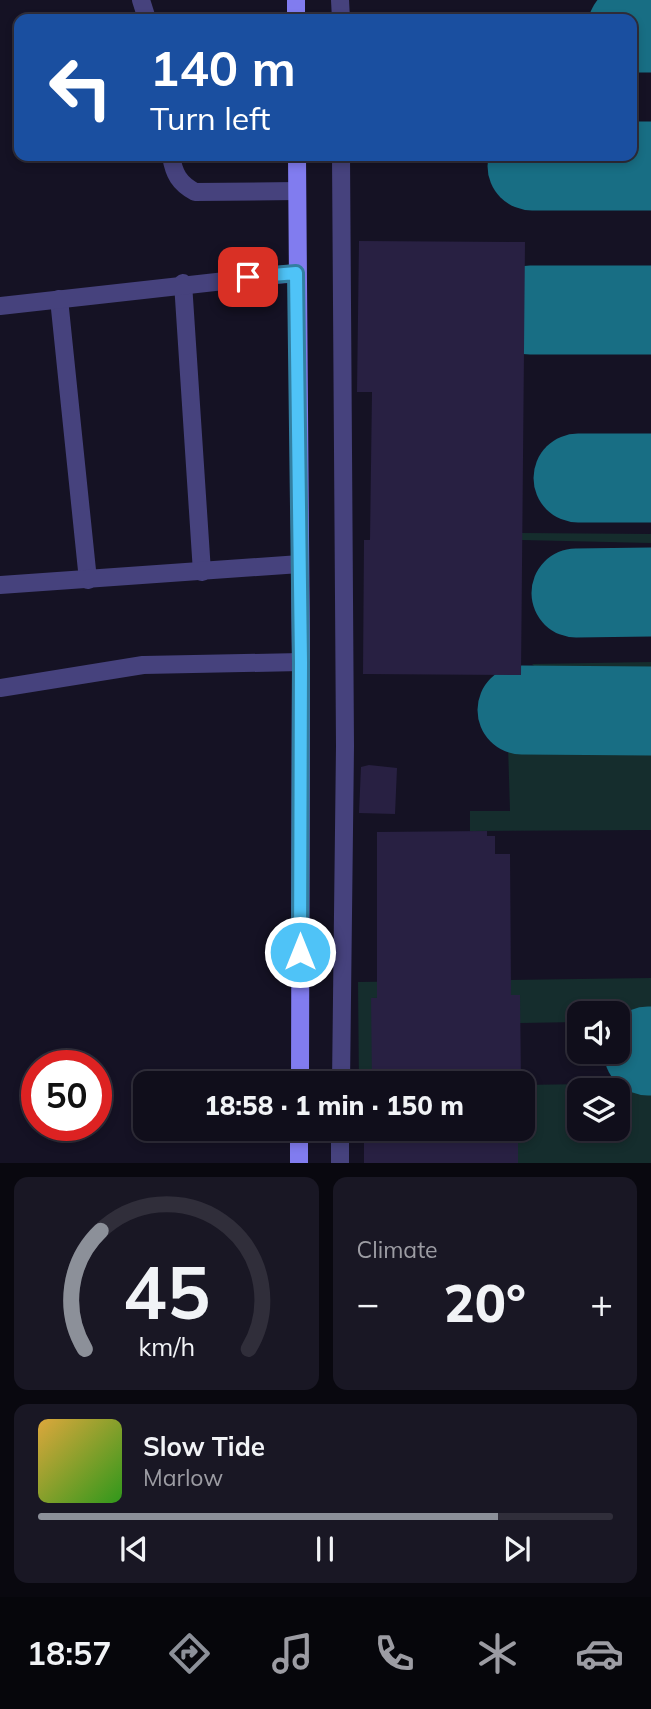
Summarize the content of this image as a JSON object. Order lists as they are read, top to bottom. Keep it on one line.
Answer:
{"page":{"turn":["140 m","Turn left"],"limit":"50","trip":"18:58 · 1 min · 150 m","tile":"Climate","heat":["−","20°","+"],"song":["Slow Tide","Marlow"],"tabs":"18:57","gauge":["45","km/h"]}}
